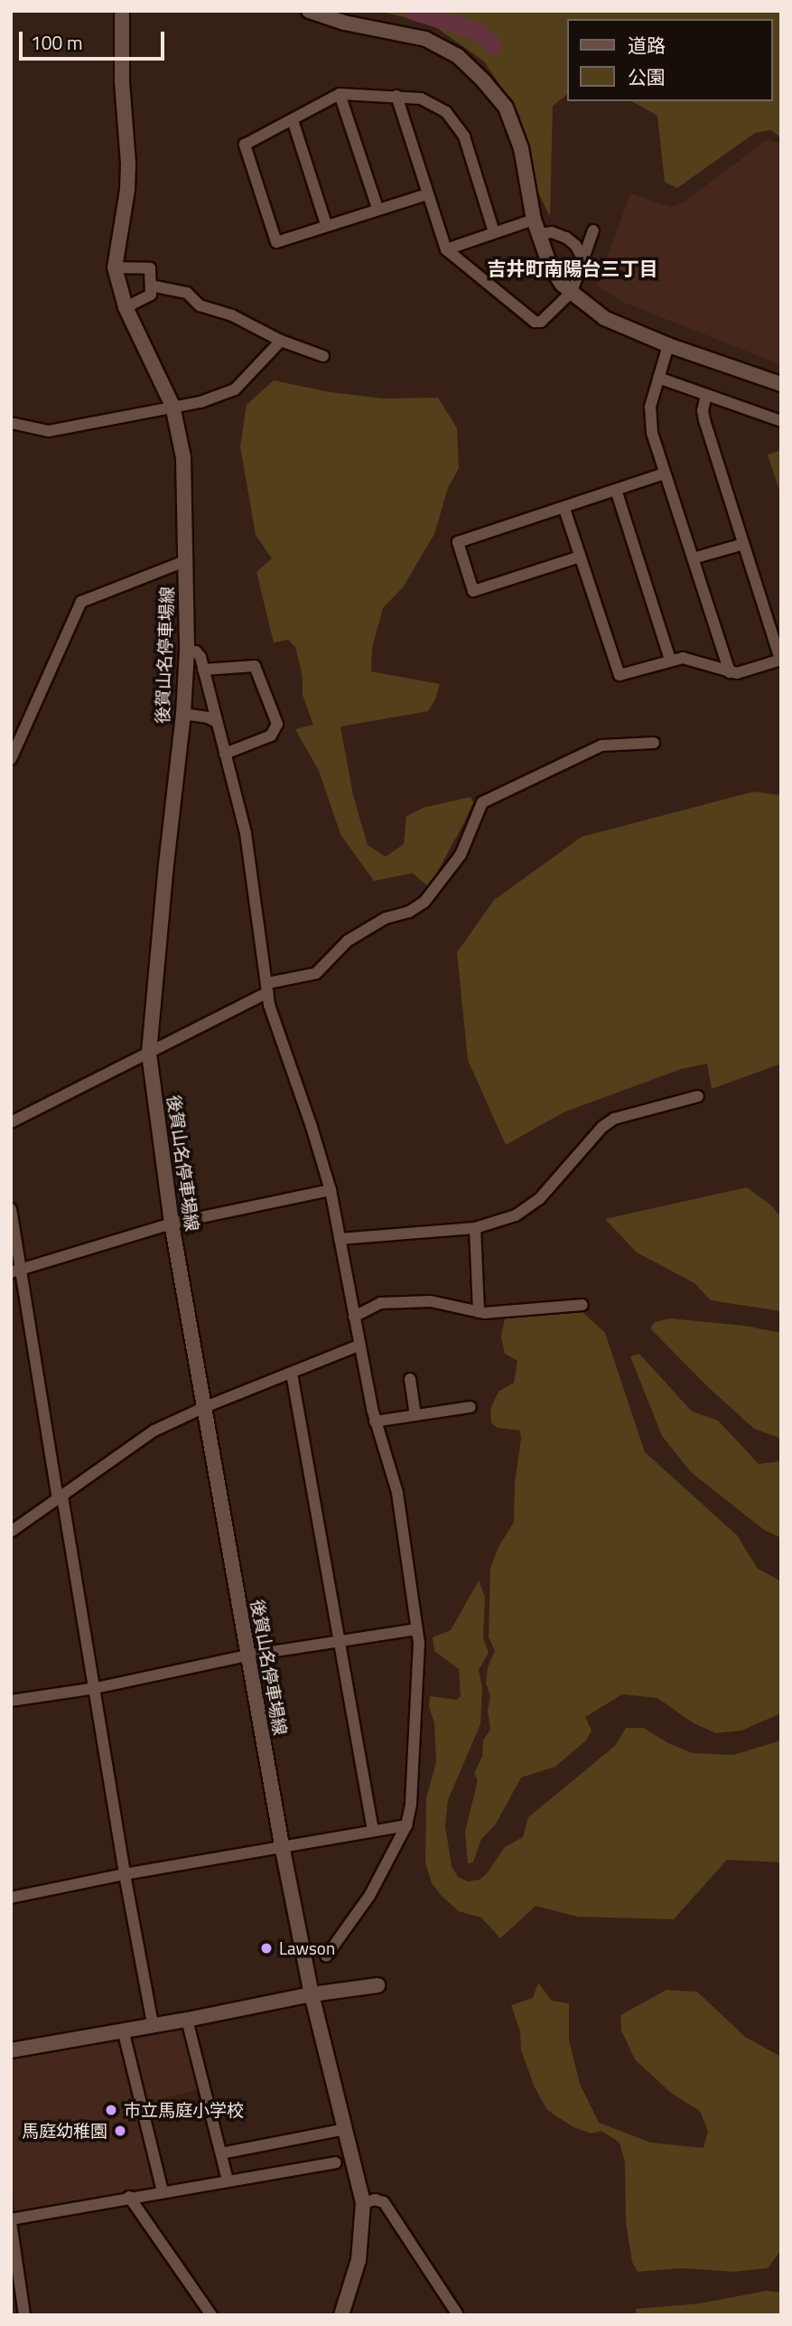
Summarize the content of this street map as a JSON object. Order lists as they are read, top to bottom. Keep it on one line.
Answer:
{"streets":{"main road":["後賀山名停車場線"]},"districts":["吉井町南陽台三丁目"],"places":["Lawson","市立馬庭小学校","馬庭幼稚園"],"legend":["道路","公園"],"scale_bar":"100 m"}
